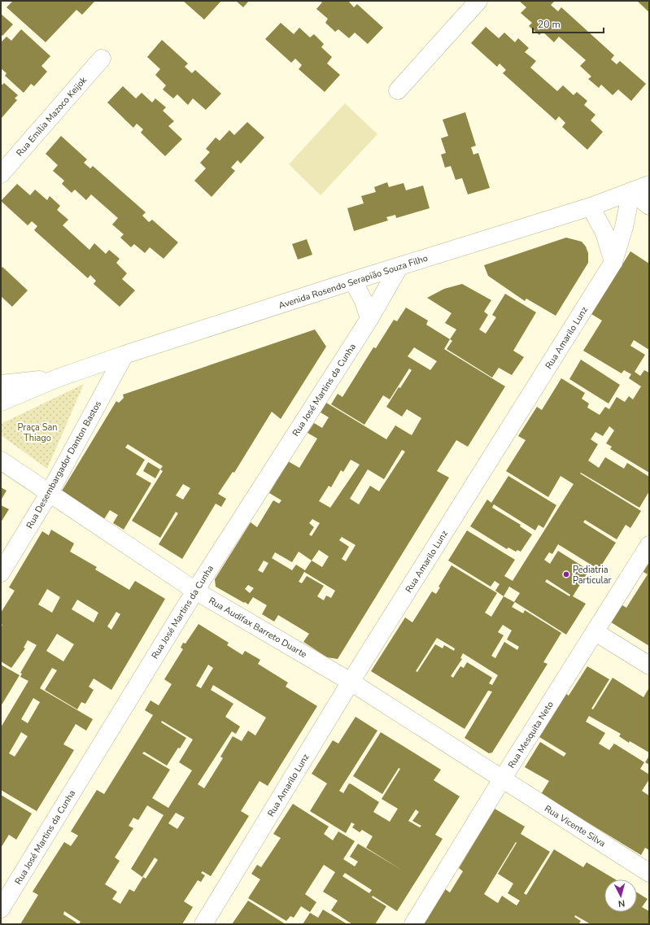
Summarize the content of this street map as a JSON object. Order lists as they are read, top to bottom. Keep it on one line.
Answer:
{"streets":{"street":["Rua Emília Mazoco Keijok","Avenida Rosendo Serapião Souza Filho","Rua Amarilo Lunz","Rua José Martins da Cunha","Rua Desembargador Danton Bastos","Rua Audifax Barreto Duarte","Rua Mesquita Neto","Rua Vicente Silva"]},"crossings":[["Avenida Rosendo Serapião Souza Filho","Rua Amarilo Lunz"],["Avenida Rosendo Serapião Souza Filho","Rua José Martins da Cunha"],["Avenida Rosendo Serapião Souza Filho","Rua Desembargador Danton Bastos"],["Rua Amarilo Lunz","Rua Audifax Barreto Duarte"],["Rua José Martins da Cunha","Rua Audifax Barreto Duarte"],["Rua Desembargador Danton Bastos","Rua Audifax Barreto Duarte"],["Rua Audifax Barreto Duarte","Rua Mesquita Neto"],["Rua Audifax Barreto Duarte","Rua Vicente Silva"],["Rua Mesquita Neto","Rua Vicente Silva"]],"parks":["Praça San Thiago"],"places":["Pediatria Particular"],"scale_bar":"20 m","north":"bottom"}
